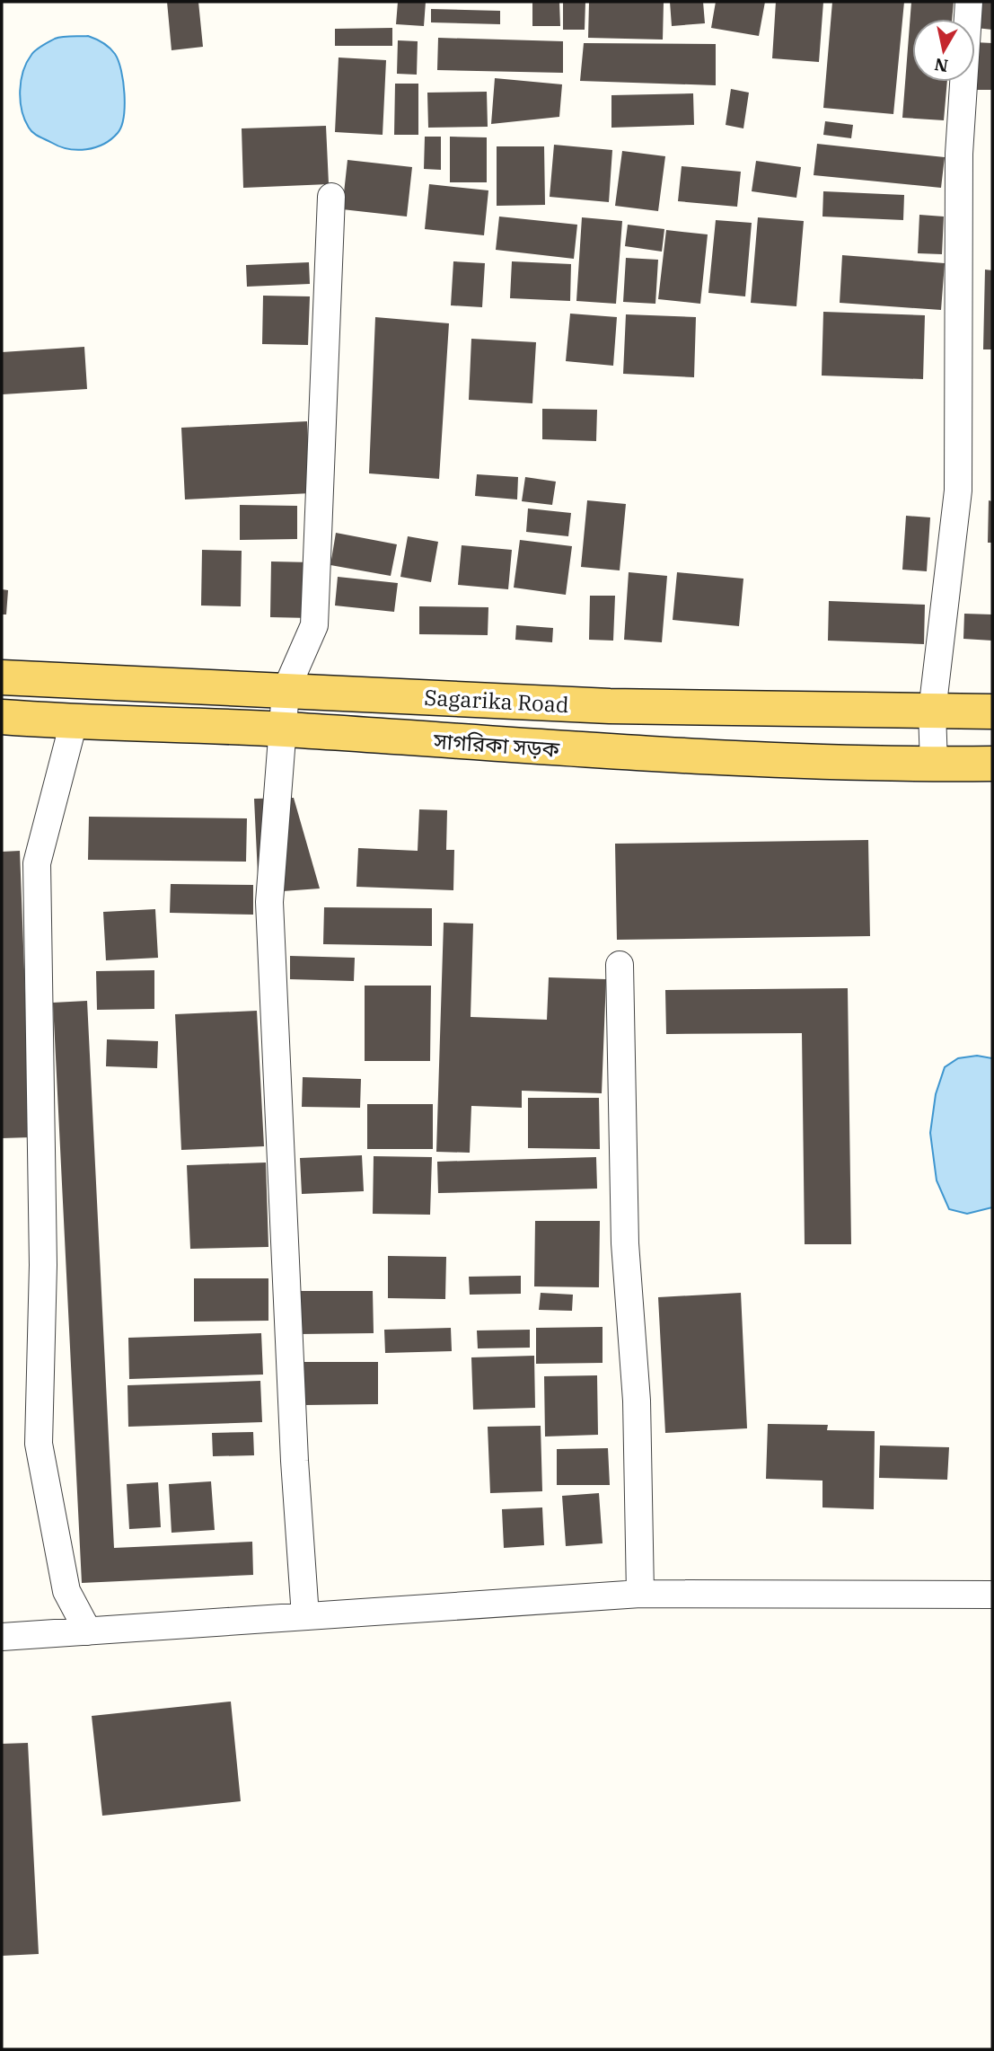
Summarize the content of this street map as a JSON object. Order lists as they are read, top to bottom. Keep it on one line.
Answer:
{"streets":{"main road":["Sagarika Road","সাগরিকা সড়ক"]},"north":"bottom"}
